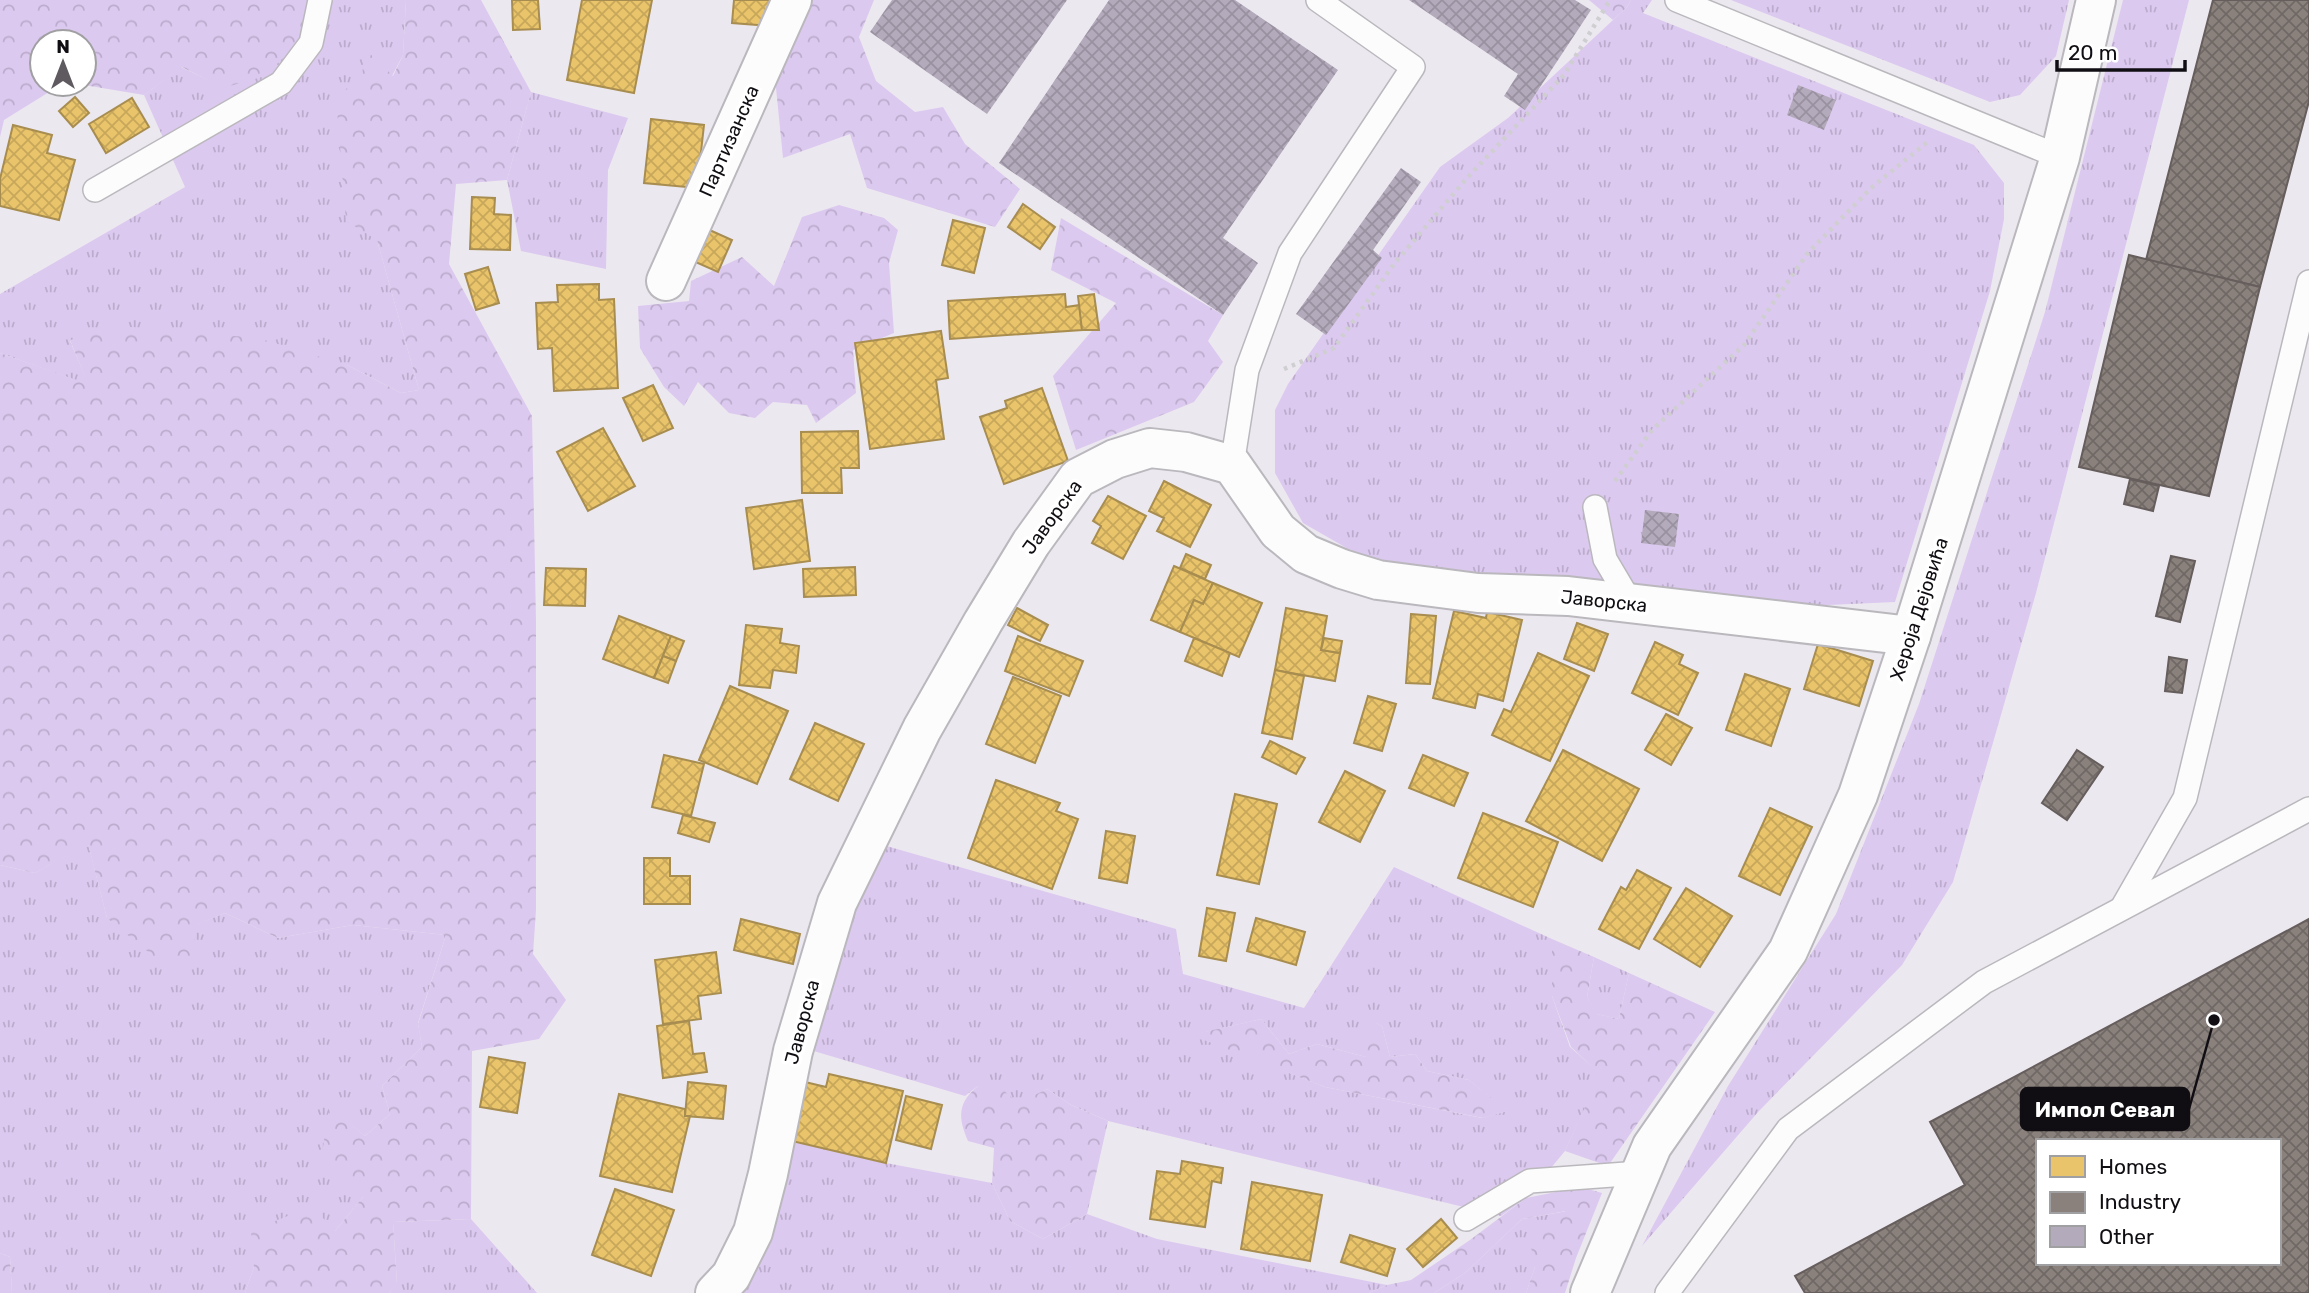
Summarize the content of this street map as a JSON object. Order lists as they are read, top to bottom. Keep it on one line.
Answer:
{"streets":{"street":["Партизанска","Јаворска","Хероја Дејовића"]},"crossings":[["Јаворска","Хероја Дејовића"]],"places":["Импол Севал"],"legend":["Homes","Industry","Other"],"scale_bar":"20 m","north":"top"}
